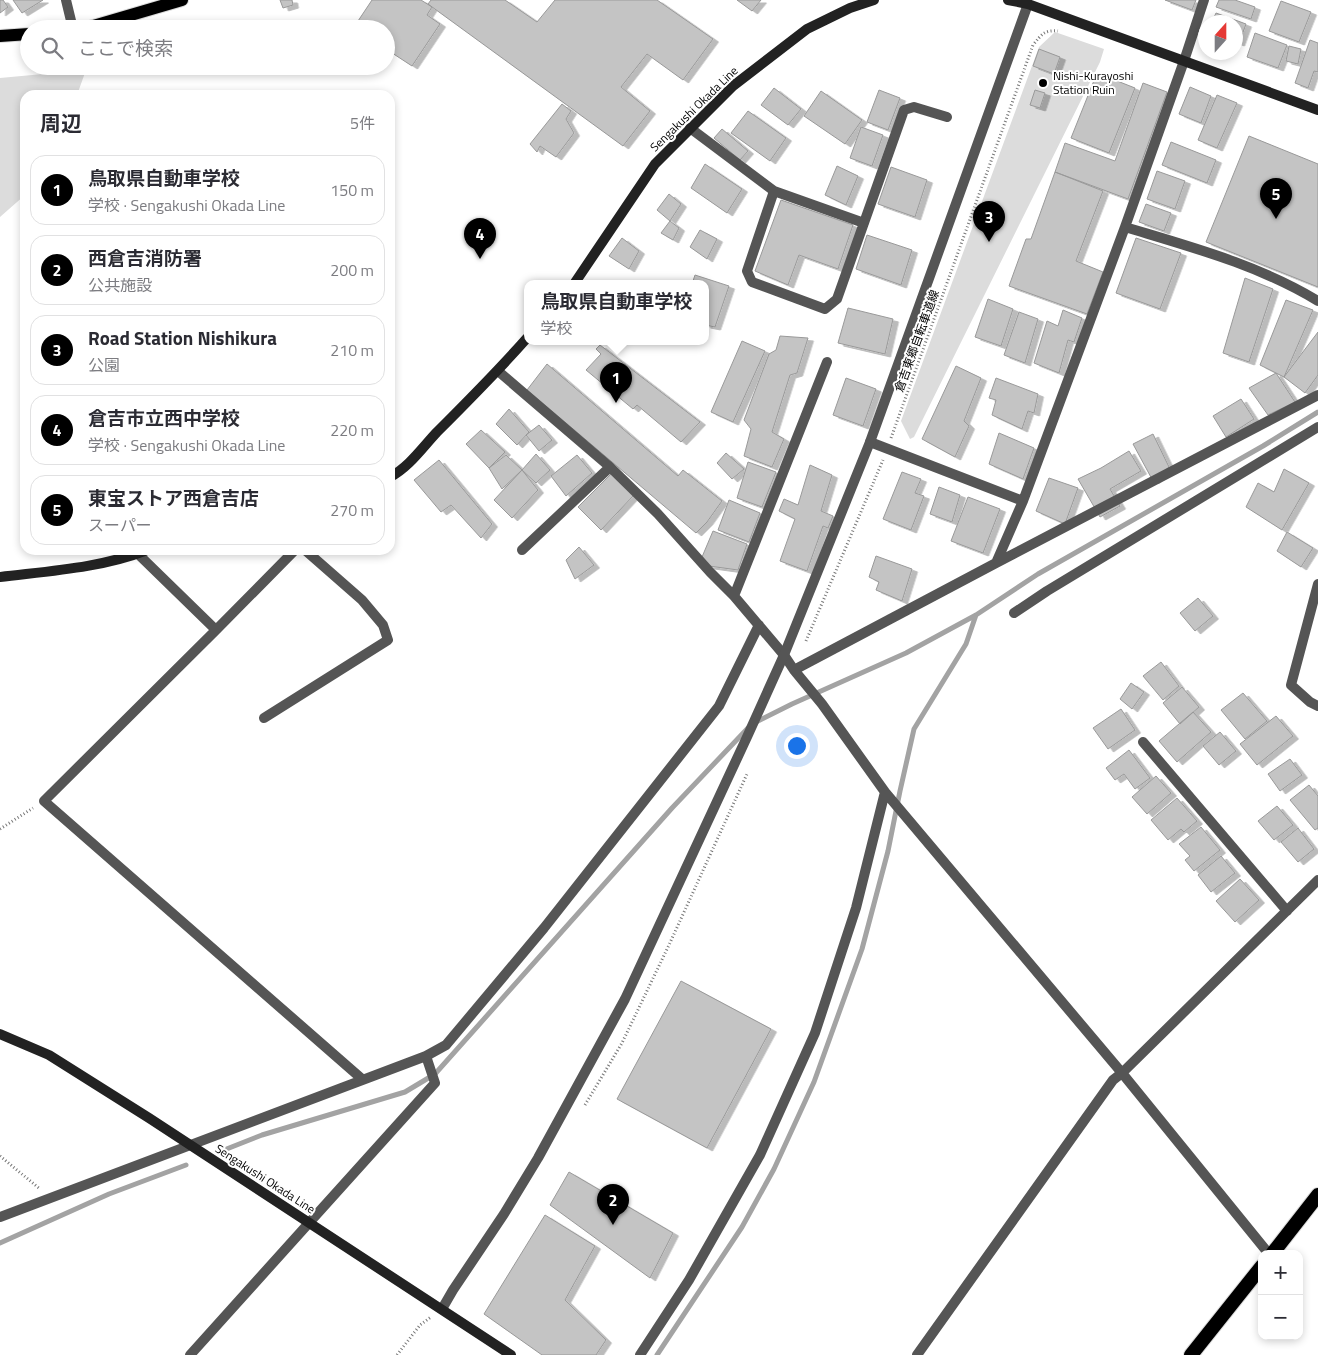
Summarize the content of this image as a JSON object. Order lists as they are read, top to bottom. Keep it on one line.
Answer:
{"streets":{"main road":["Sengakushi Okada Line"],"path":["倉吉東郷自転車道線"]},"places":["Nishi-Kurayoshi Station Ruin"],"north":"top","page":{"search":"ここで検索","heading":["周辺","5件"],"list":[{"mark":"1","name":"鳥取県自動車学校","note":"学校 · Sengakushi Okada Line","value":"150 m"},{"mark":"2","name":"西倉吉消防署","note":"公共施設","value":"200 m"},{"mark":"3","name":"Road Station Nishikura","note":"公園","value":"210 m"},{"mark":"4","name":"倉吉市立西中学校","note":"学校 · Sengakushi Okada Line","value":"220 m"},{"mark":"5","name":"東宝ストア西倉吉店","note":"スーパー","value":"270 m"}],"pins":["5","3","4","1","2"],"popup":["鳥取県自動車学校","学校"],"map_buttons":["+","−"]}}
